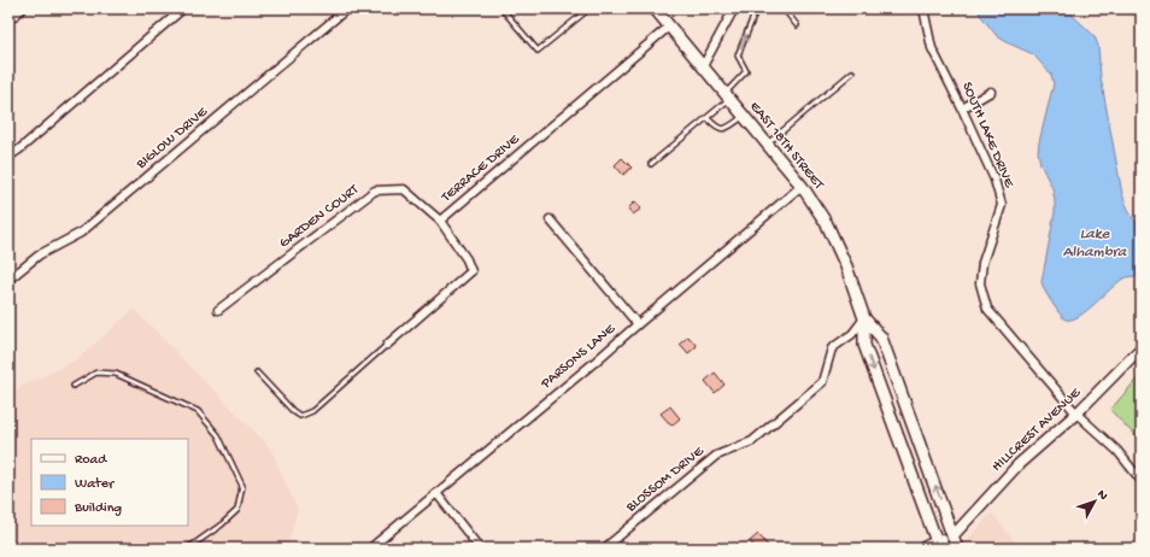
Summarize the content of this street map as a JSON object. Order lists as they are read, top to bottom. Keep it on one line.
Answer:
{"streets":{"main road":["EAST 18TH STREET","HILLCREST AVENUE"],"street":["SOUTH LAKE DRIVE","BIGLOW DRIVE","TERRACE DRIVE","GARDEN COURT","PARSONS LANE","BLOSSOM DRIVE"]},"crossings":[["SOUTH LAKE DRIVE","HILLCREST AVENUE"],["EAST 18TH STREET","TERRACE DRIVE"],["EAST 18TH STREET","PARSONS LANE"],["EAST 18TH STREET","HILLCREST AVENUE"],["EAST 18TH STREET","BLOSSOM DRIVE"],["TERRACE DRIVE","GARDEN COURT"]],"water":["Lake Alhambra"],"legend":["Road","Water","Building"],"north":"top right"}
